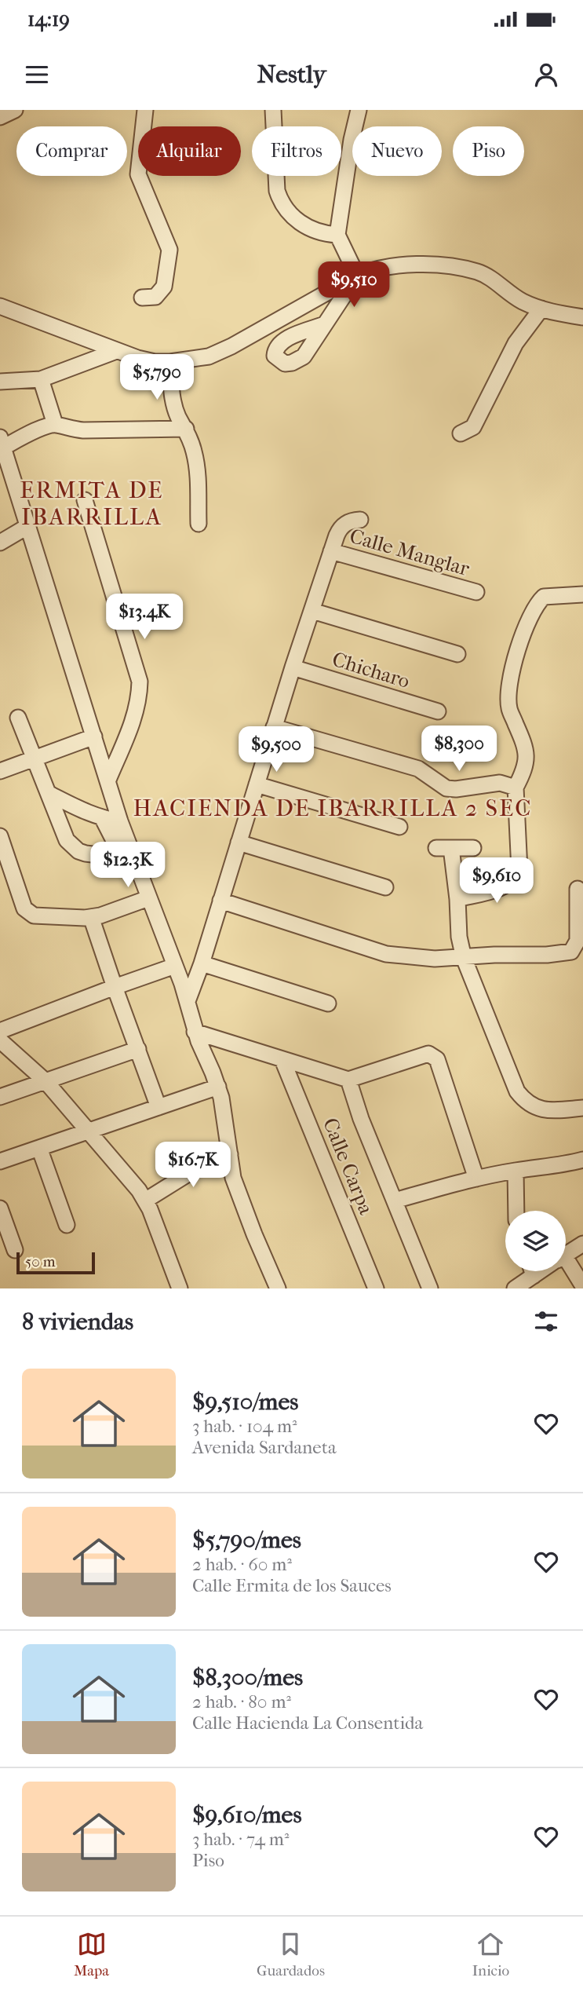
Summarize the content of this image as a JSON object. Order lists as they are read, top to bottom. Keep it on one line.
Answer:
{"streets":{"street":["Calle Manglar","Chicharo","Calle Carpa"]},"districts":["ERMITA DE IBARRILLA","HACIENDA DE IBARRILLA 2 SEC"],"scale_bar":"50 m","page":{"status":"14:19","header":"Nestly","chip":["Comprar","Alquilar","Filtros","Nuevo","Piso"],"price":["$9,510","$5,790","$13.4K","$8,300","$9,500","$12.3K","$9,610","$16.7K"],"scale":"50 m","heading":"8 viviendas","list":[{"name":"$9,510/mes","note":"3 hab. · 104 m² · Avenida Sardaneta"},{"name":"$5,790/mes","note":"2 hab. · 60 m² · Calle Ermita de los Sauces"},{"name":"$8,300/mes","note":"2 hab. · 80 m² · Calle Hacienda La Consentida"},{"name":"$9,610/mes","note":"3 hab. · 74 m² · Piso"}],"tabs":["Mapa","Guardados","Inicio"]}}
